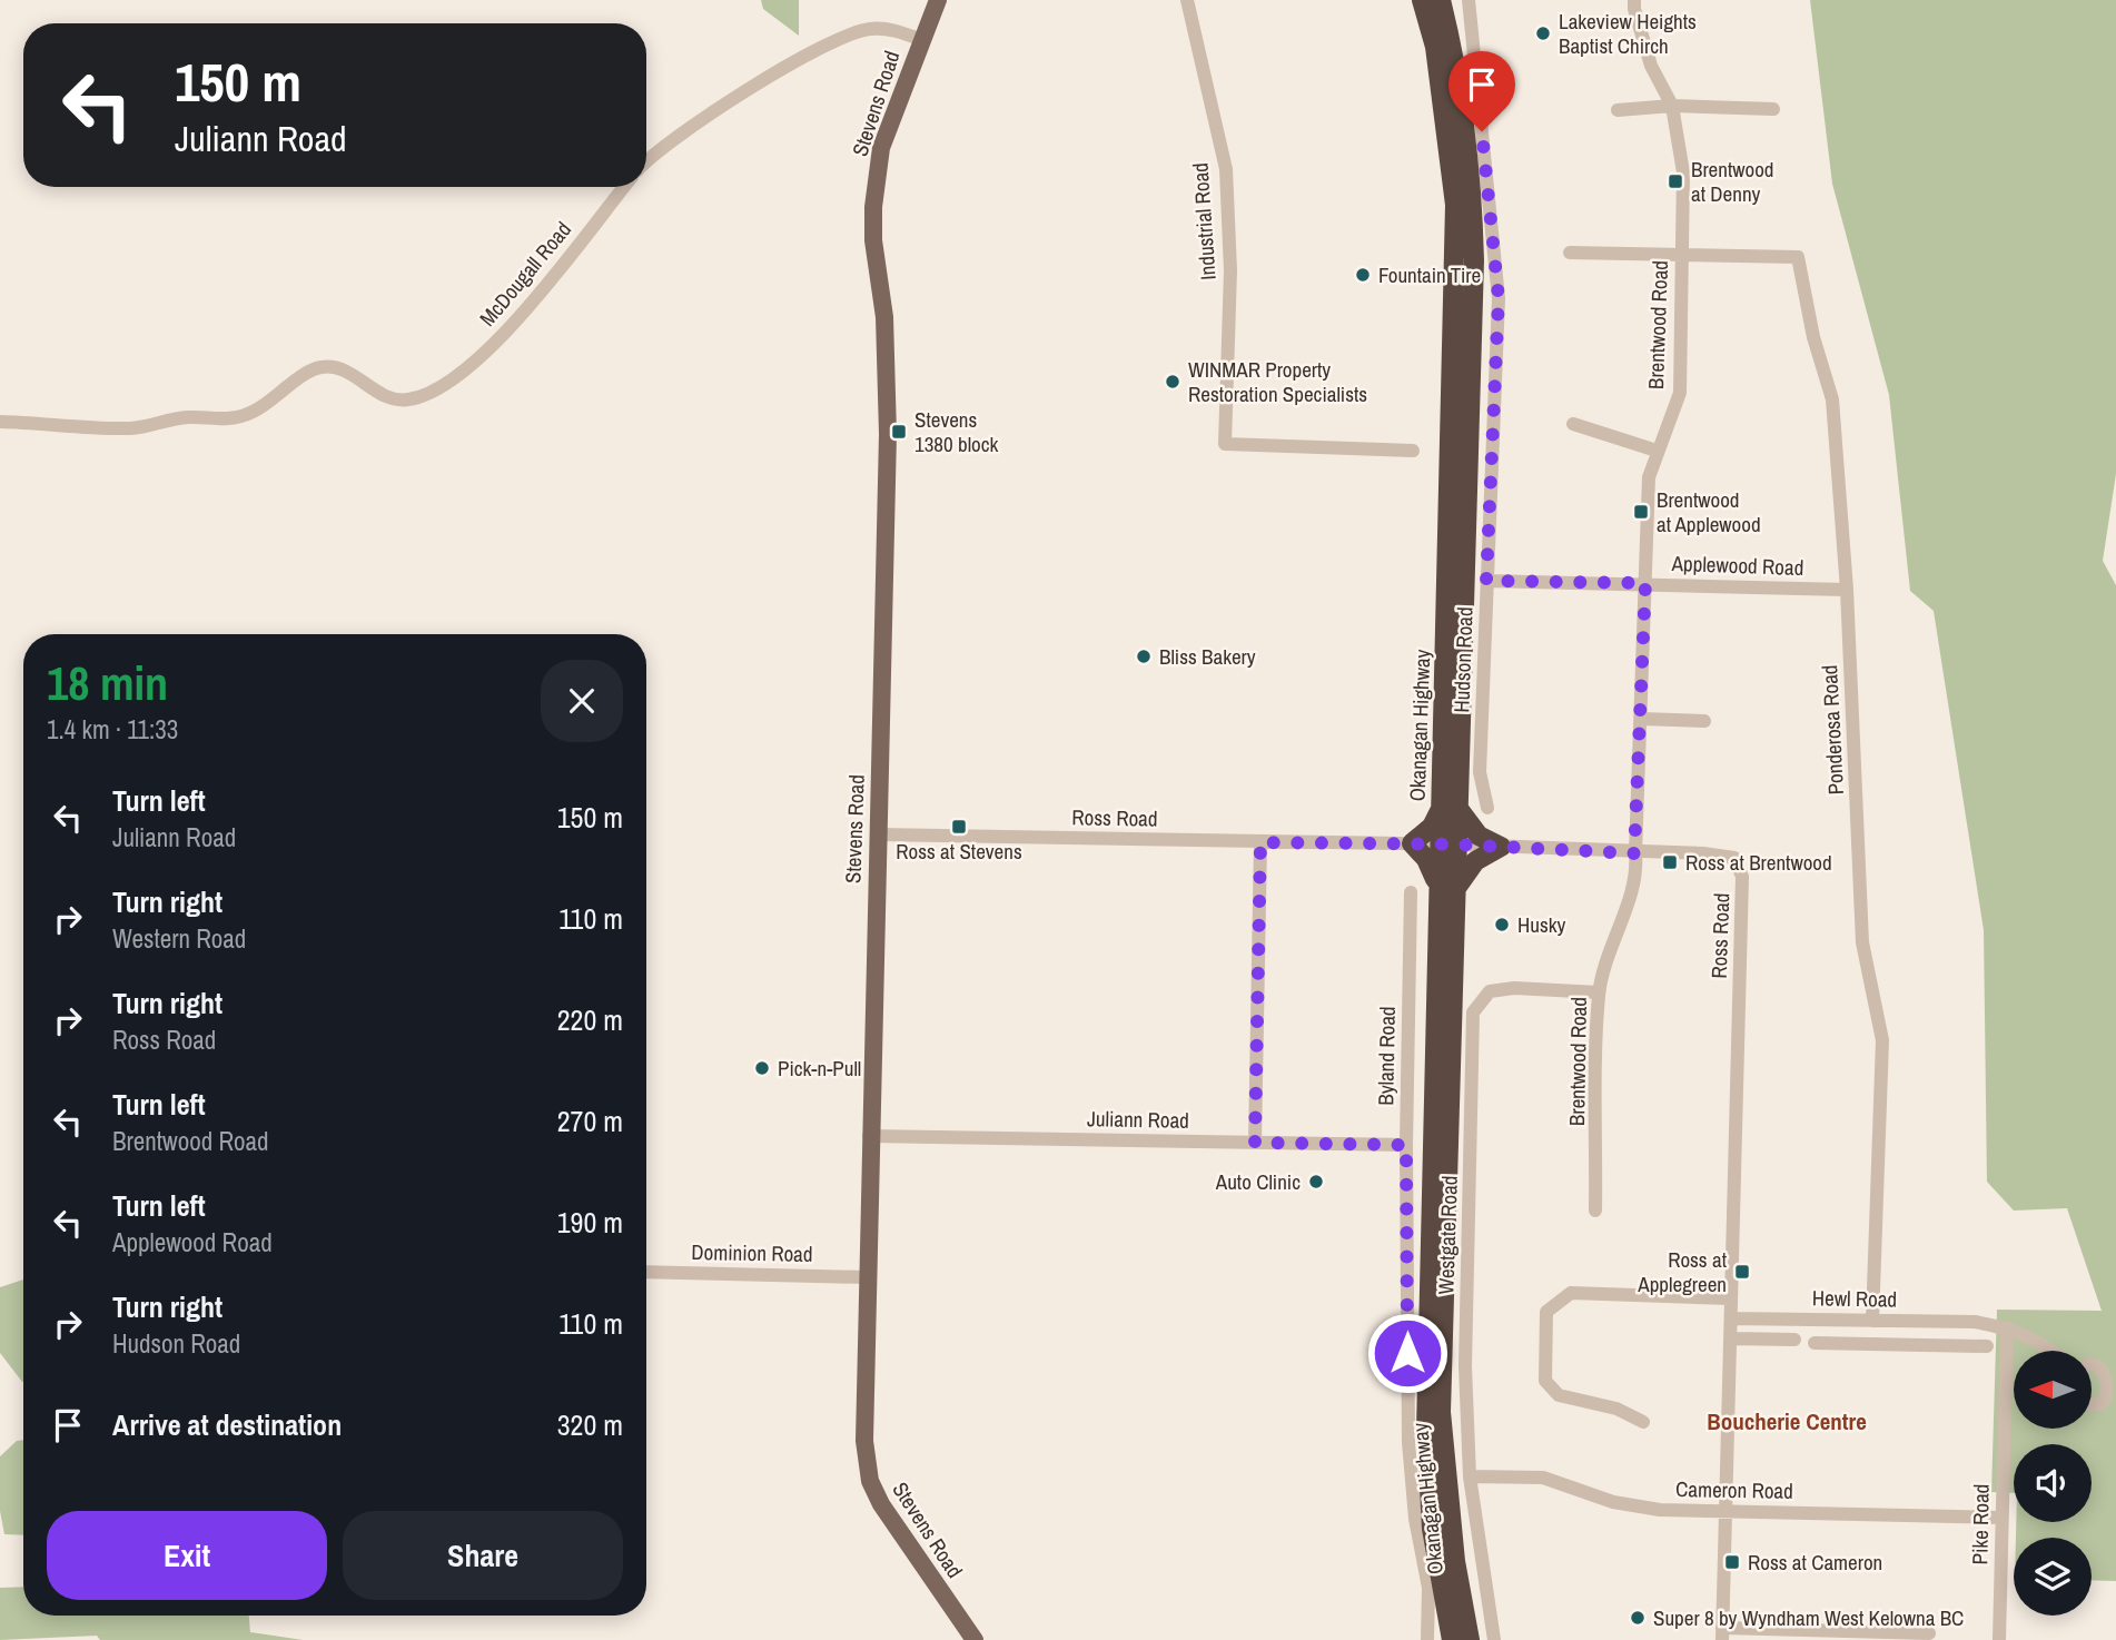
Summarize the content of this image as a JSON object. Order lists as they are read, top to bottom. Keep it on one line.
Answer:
{"streets":{"highway":["Okanagan Highway"],"main road":["Stevens Road"],"street":["Industrial Road","McDougall Road","Brentwood Road","Applewood Road","Hudson Road","Ponderosa Road","Ross Road","Byland Road","Juliann Road","Westgate Road","Dominion Road","Hewl Road","Cameron Road","Pike Road"]},"crossings":[["Stevens Road","Ross Road"],["Stevens Road","Juliann Road"],["Stevens Road","Dominion Road"],["Brentwood Road","Applewood Road"],["Brentwood Road","Ponderosa Road"],["Brentwood Road","Ross Road"],["Brentwood Road","Westgate Road"],["Applewood Road","Hudson Road"],["Applewood Road","Ponderosa Road"],["Okanagan Highway","Ross Road"],["Ponderosa Road","Hewl Road"],["Ross Road","Hewl Road"],["Ross Road","Cameron Road"],["Byland Road","Juliann Road"],["Westgate Road","Cameron Road"],["Hewl Road","Pike Road"],["Cameron Road","Pike Road"]],"districts":["Boucherie Centre"],"places":{"other":["Lakeview Heights Baptist Chirch","Fountain Tire","WINMAR Property Restoration Specialists","Bliss Bakery","Husky","Pick-n-Pull","Auto Clinic","Super 8 by Wyndham West Kelowna BC"],"transit":["Brentwood at Denny","Stevens 1380 block","Brentwood at Applewood","Ross at Stevens","Ross at Brentwood","Ross at Applegreen","Ross at Cameron"]},"north":"left","page":{"turn":["150 m","Juliann Road"],"heading":["18 min","1.4 km · 11:33"],"list":[{"name":"Turn left","note":"Juliann Road","value":"150 m"},{"name":"Turn right","note":"Western Road","value":"110 m"},{"name":"Turn right","note":"Ross Road","value":"220 m"},{"name":"Turn left","note":"Brentwood Road","value":"270 m"},{"name":"Turn left","note":"Applewood Road","value":"190 m"},{"name":"Turn right","note":"Hudson Road","value":"110 m"},{"name":"Arrive at destination","value":"320 m"}],"buttons":["Exit","Share"]}}
